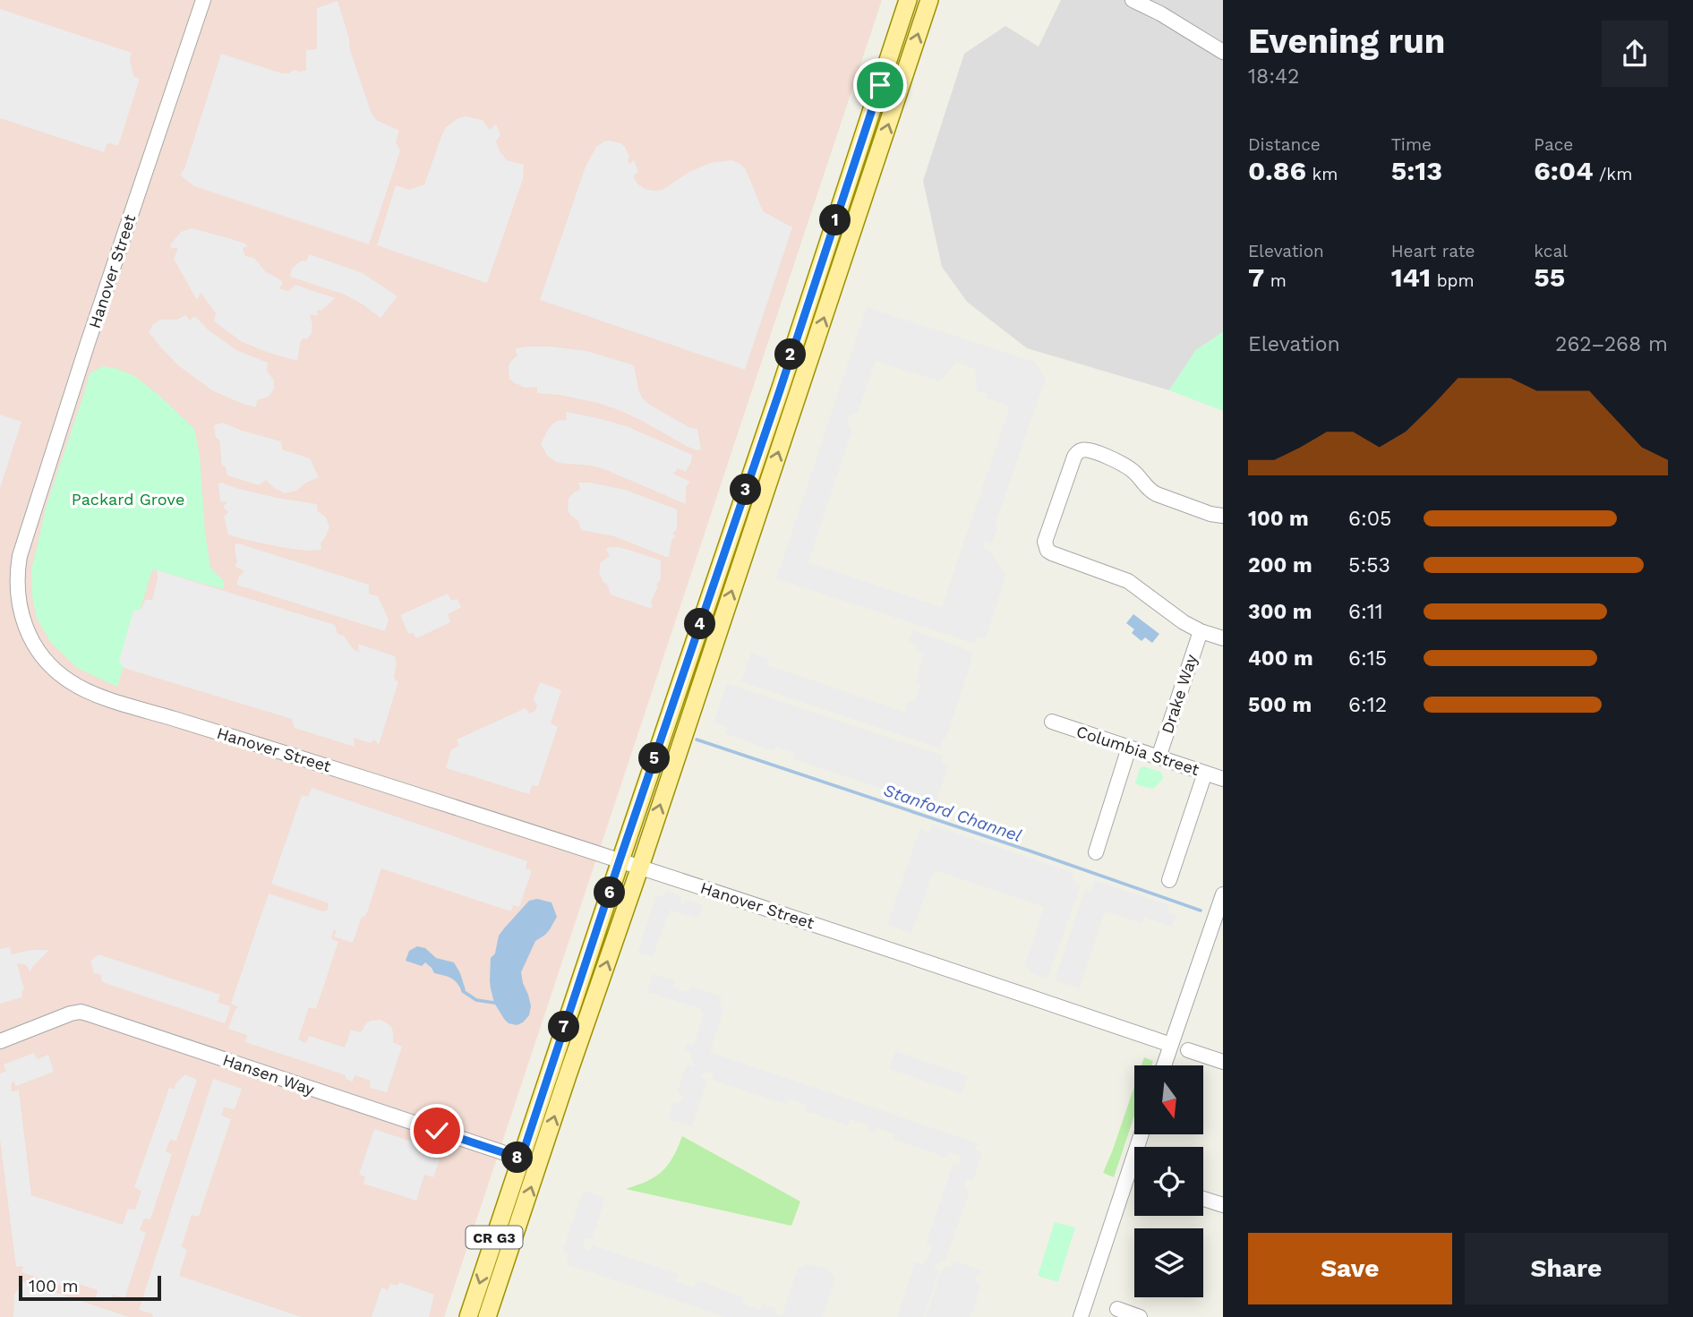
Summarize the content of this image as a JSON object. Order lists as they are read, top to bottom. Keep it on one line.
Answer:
{"streets":{"main road":["CR G3"],"street":["Hanover Street","Drake Way","Columbia Street","Hansen Way"]},"crossings":[["Hanover Street","CR G3"],["Drake Way","Columbia Street"],["Hansen Way","CR G3"]],"water":["Stanford Channel"],"parks":["Packard Grove"],"scale_bar":"100 m","north":"bottom","page":{"heading":["Evening run","18:42"],"stats":[["Distance","0.86 km"],["Time","5:13"],["Pace","6:04 /km"],["Elevation","7 m"],["Heart rate","141 bpm"],["kcal","55"]],"pins":["1","2","3","4","5","6","7","8"],"chart":["Elevation","262–268 m"],"list":[{"name":"100 m","note":"6:05"},{"name":"200 m","note":"5:53"},{"name":"300 m","note":"6:11"},{"name":"400 m","note":"6:15"},{"name":"500 m","note":"6:12"}],"buttons":["Save","Share"],"scale":"100 m"}}
